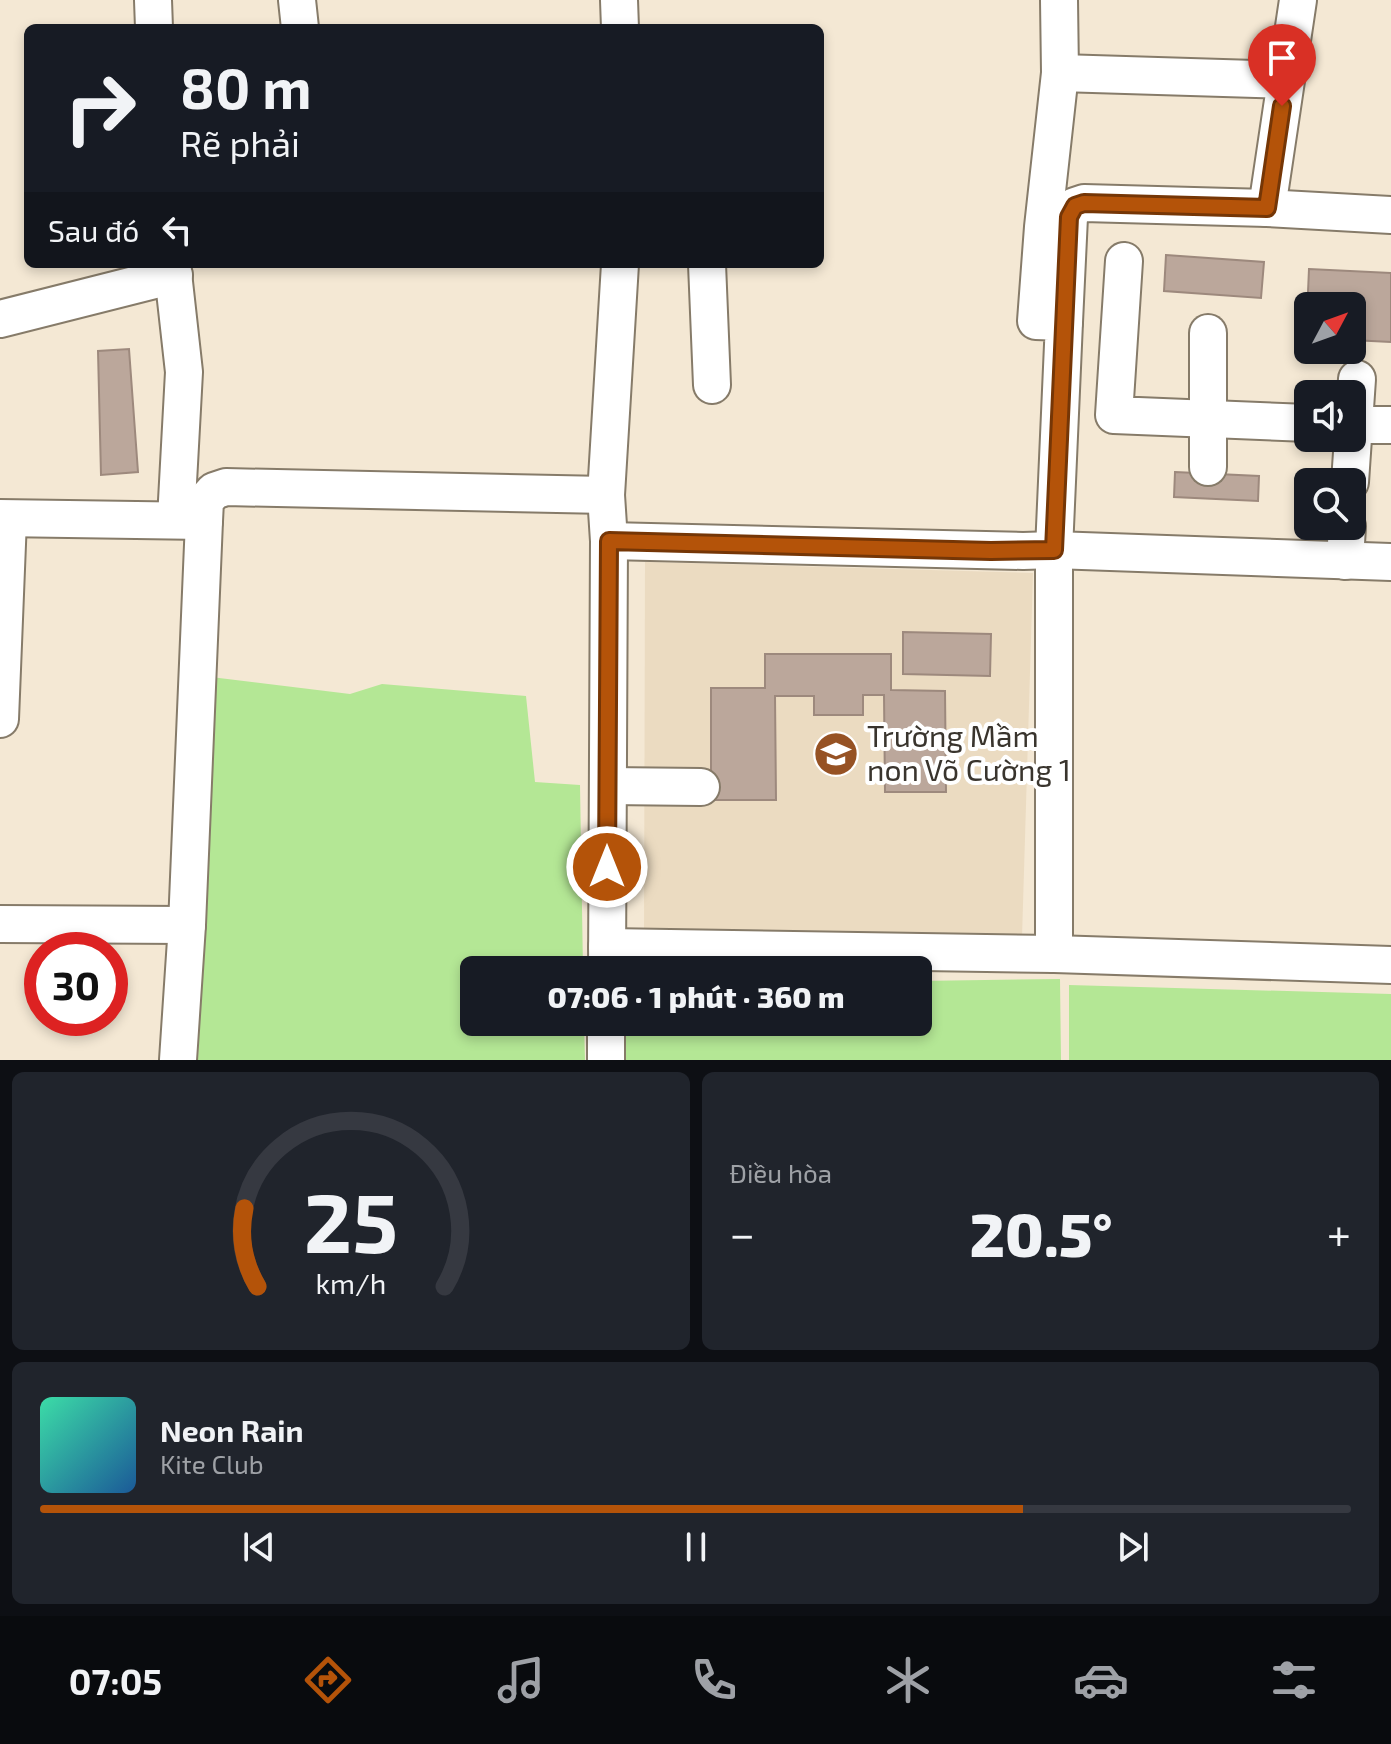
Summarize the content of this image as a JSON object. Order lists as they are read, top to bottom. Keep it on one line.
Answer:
{"places":{"school or university":["Trường Mầm non Võ Cường 1"]},"north":"top right","page":{"turn":["80 m","Rẽ phải"],"then":"Sau đó","limit":"30","trip":"07:06 · 1 phút · 360 m","tile":"Điều hòa","heat":["−","20.5°","+"],"song":["Neon Rain","Kite Club"],"tabs":"07:05","gauge":["25","km/h"]}}
